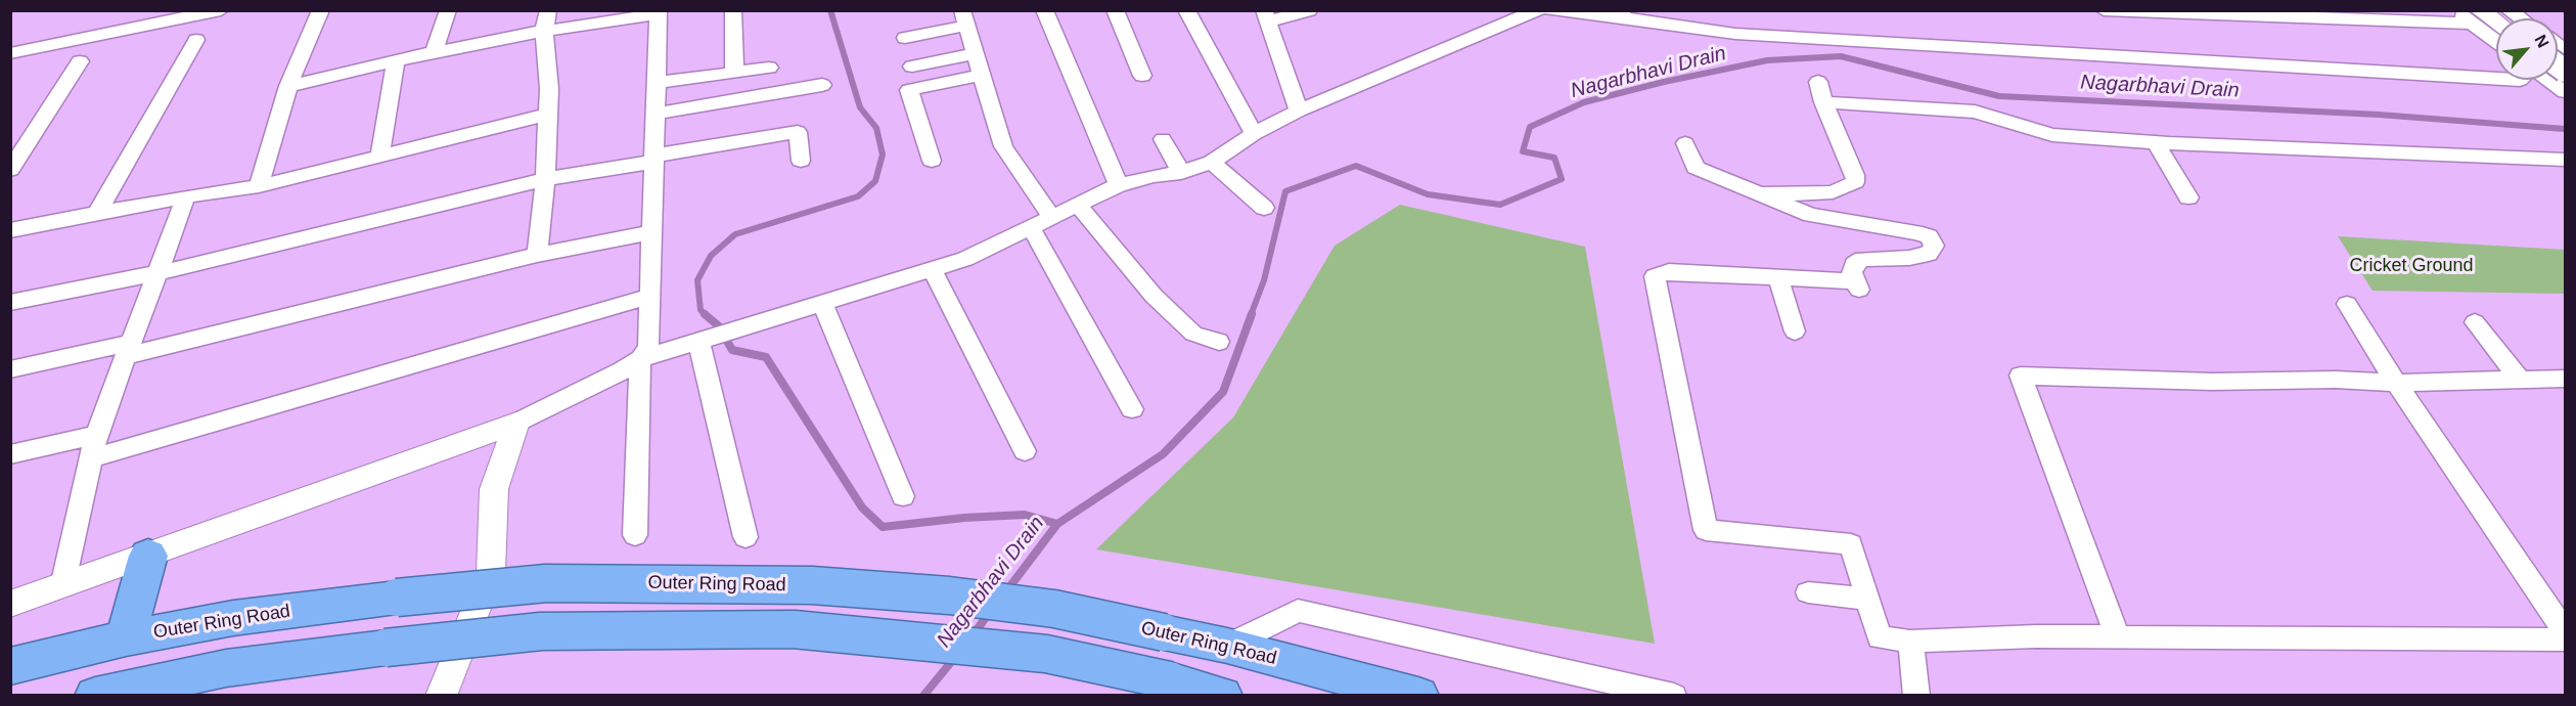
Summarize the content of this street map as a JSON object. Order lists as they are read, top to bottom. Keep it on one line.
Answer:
{"streets":{"highway":["Outer Ring Road"]},"water":["Nagarbhavi Drain"],"parks":["Cricket Ground"],"north":"top right"}
